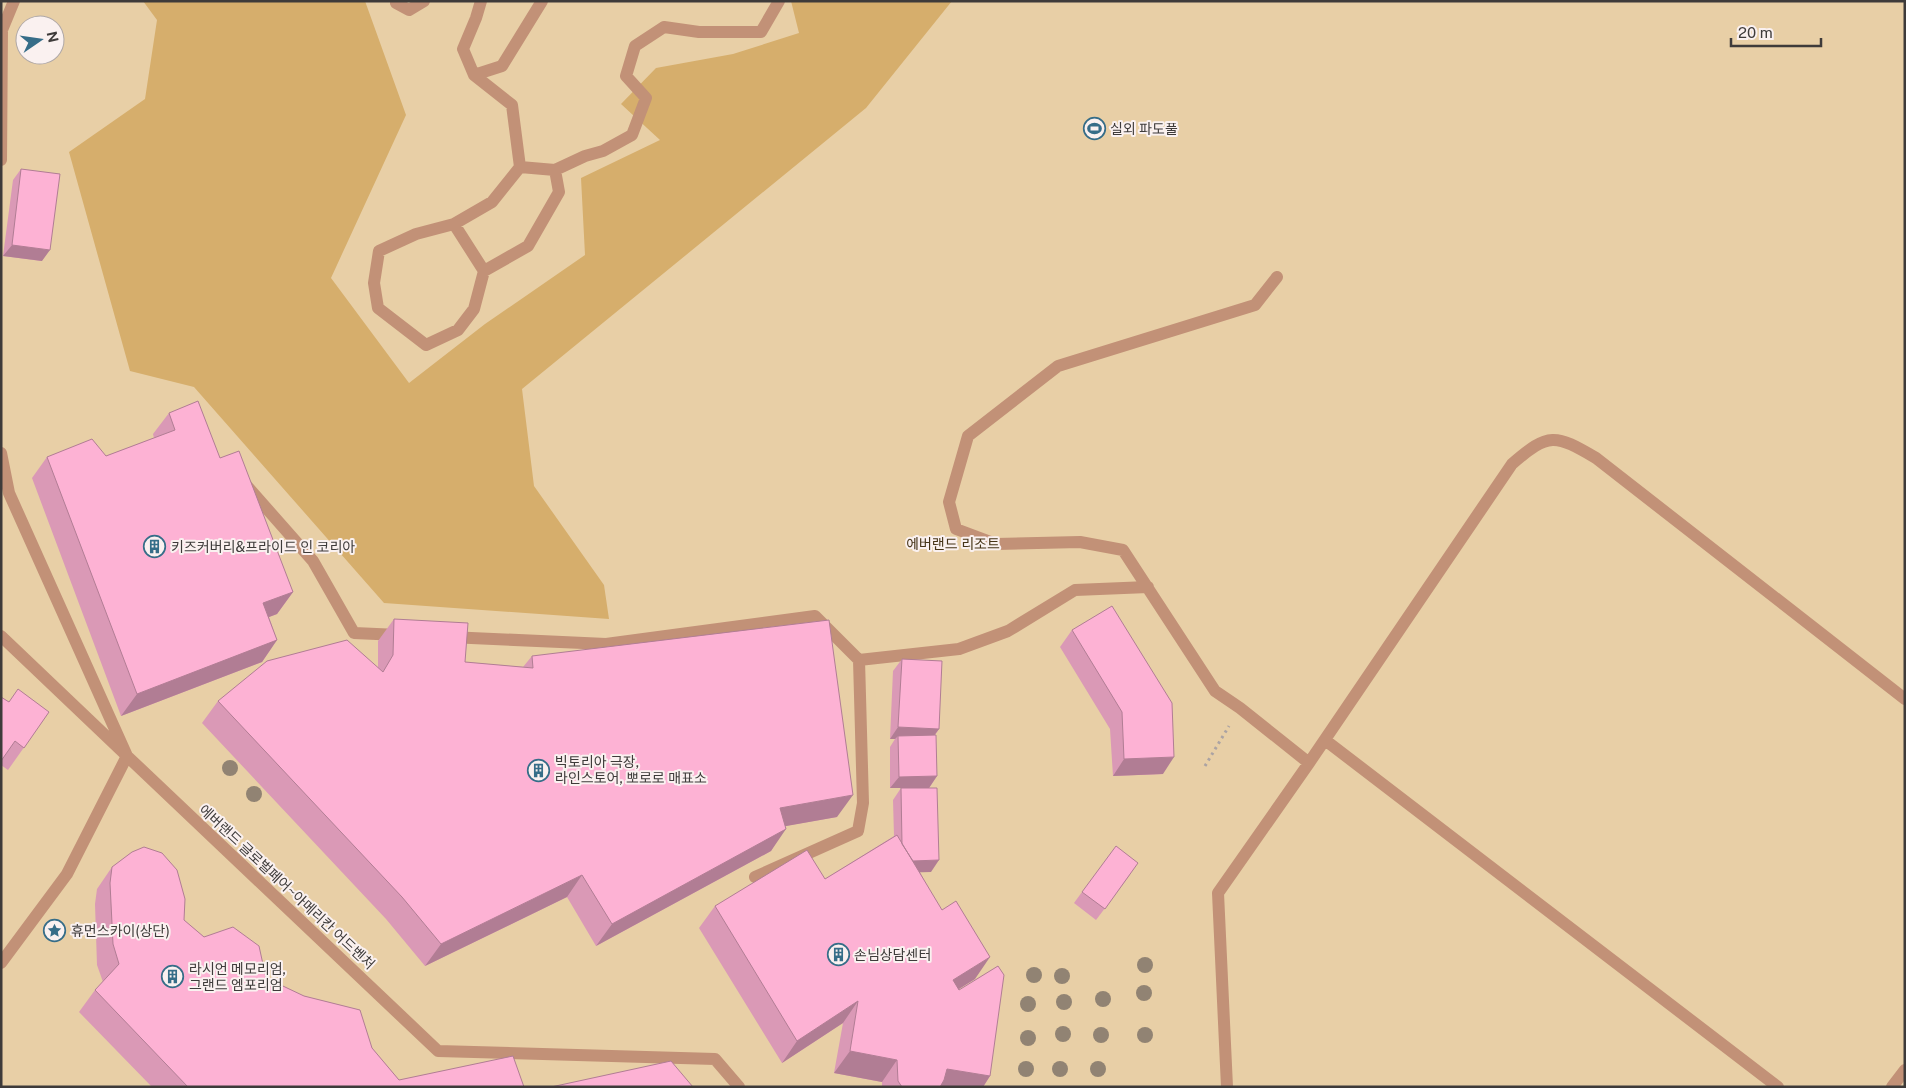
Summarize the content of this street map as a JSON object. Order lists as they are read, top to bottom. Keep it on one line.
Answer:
{"streets":{"street":["에버랜드 글로벌페어~아메리칸 어드벤처"]},"parks":["에버랜드 리조트"],"places":{"sports":["실외 파도풀"],"building":["키즈커버리&프라이드 인 코리아","빅토리아 극장, 라인스토어, 뽀로로 매표소","손님상담센터","라시언 메모리엄, 그랜드 엠포리엄"],"place":["휴먼스카이(상단)"]},"scale_bar":"20 m","north":"right"}
